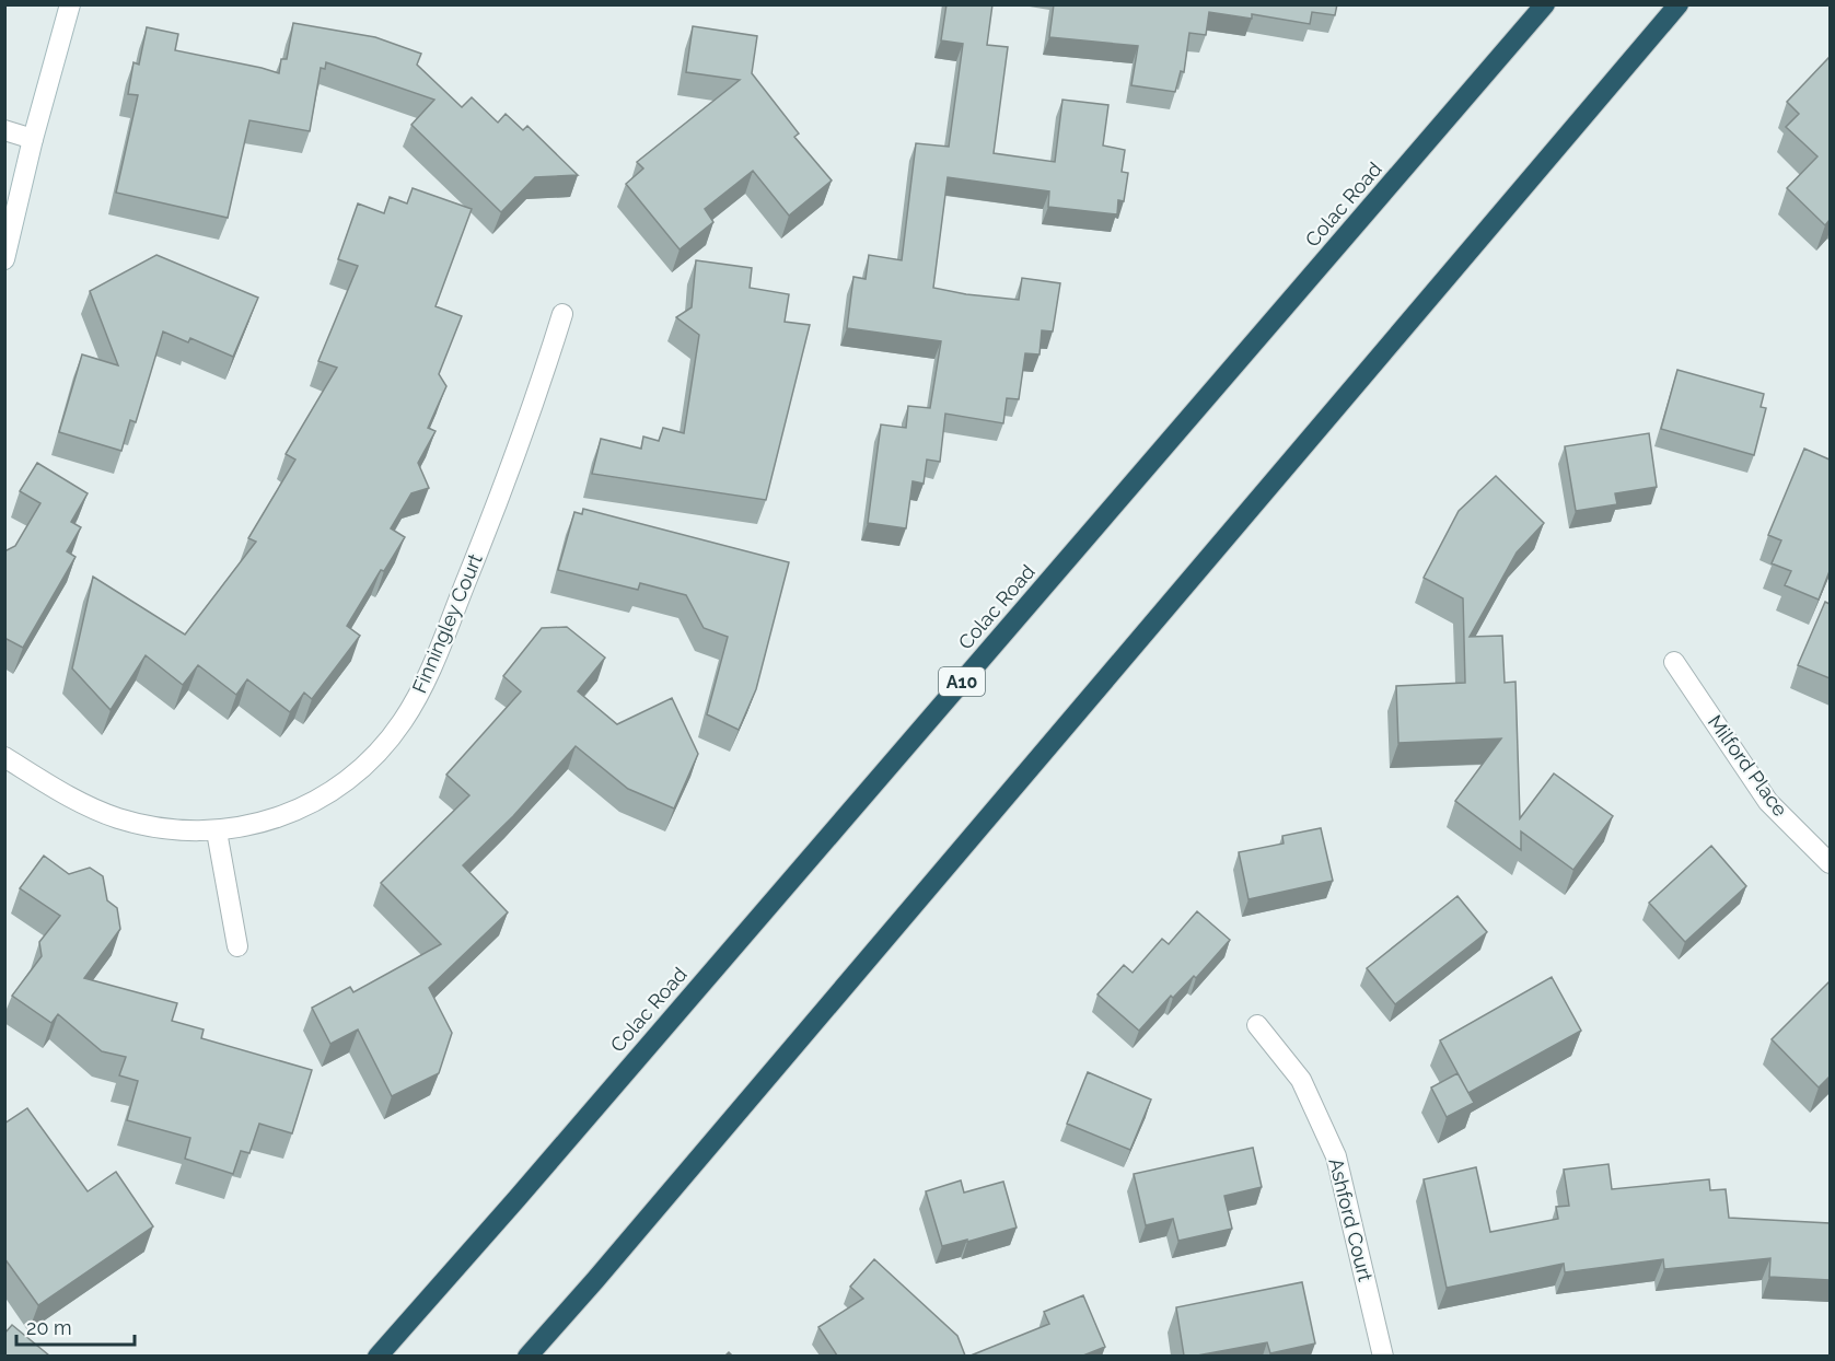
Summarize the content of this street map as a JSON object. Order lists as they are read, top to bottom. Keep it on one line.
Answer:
{"streets":{"highway":["Colac Road","A10"],"street":["Finningley Court","Milford Place","Ashford Court"]},"scale_bar":"20 m"}
